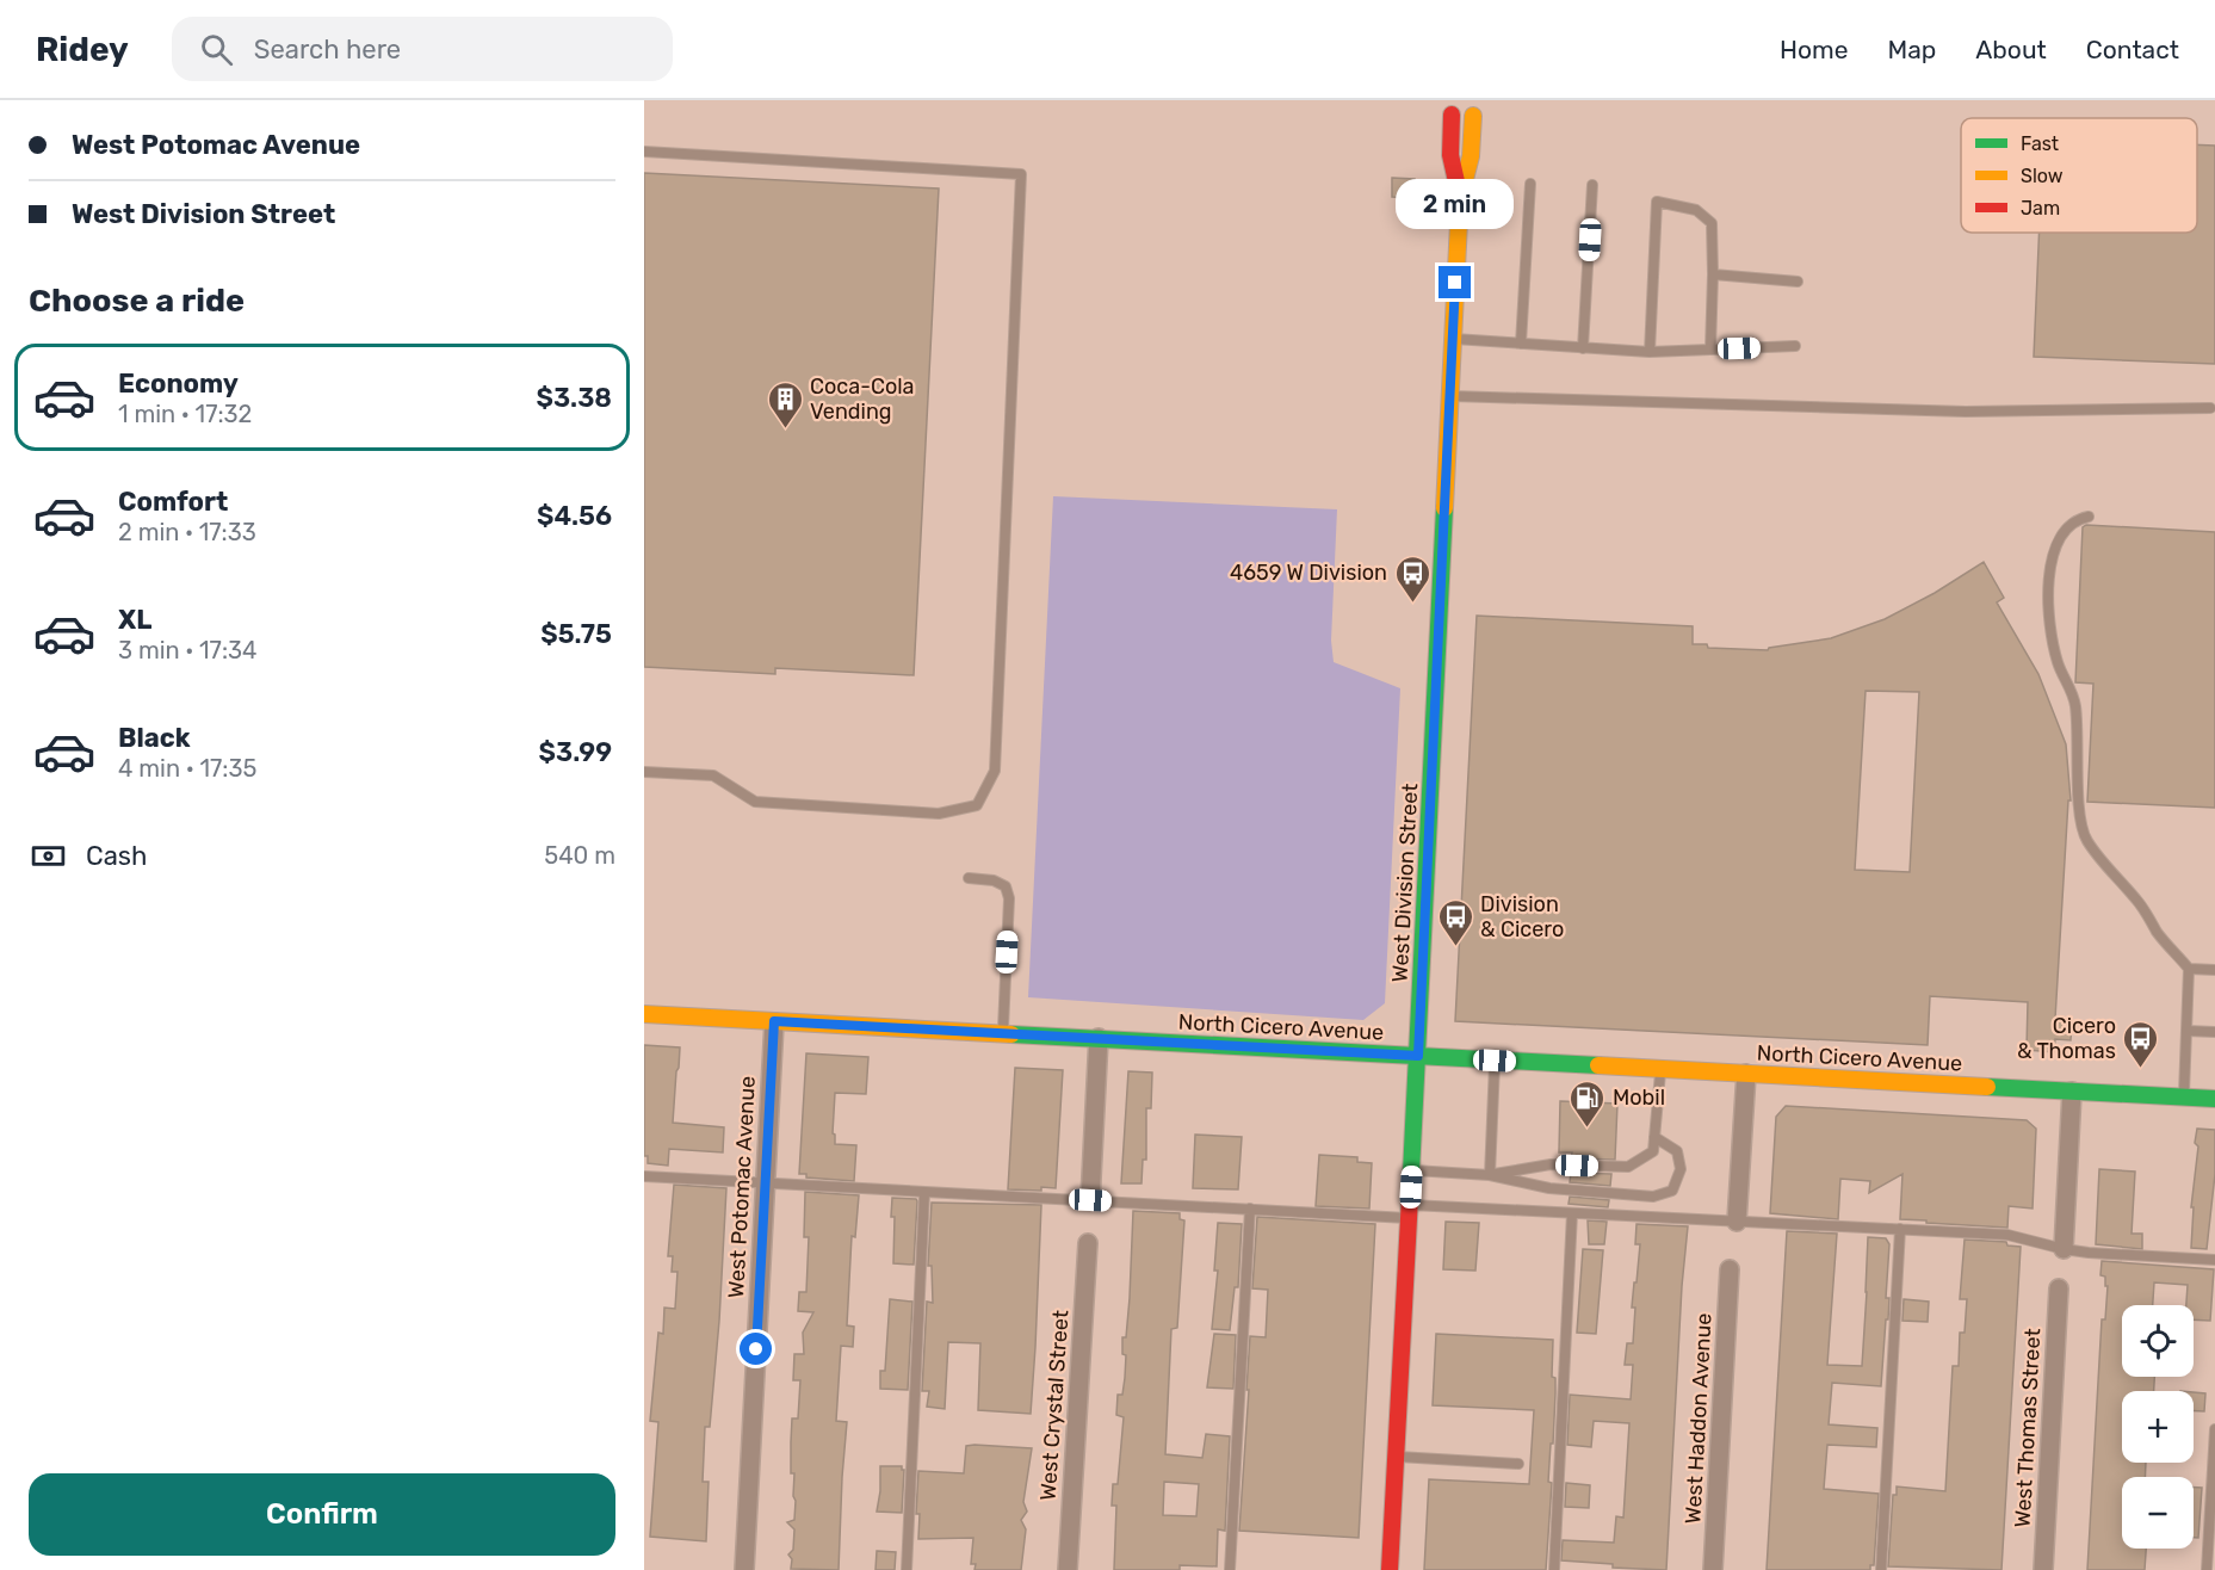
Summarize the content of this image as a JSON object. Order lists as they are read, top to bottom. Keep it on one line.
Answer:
{"streets":{"main road":["West Division Street","North Cicero Avenue"],"street":["West Potomac Avenue","West Crystal Street","West Haddon Avenue","West Thomas Street"]},"crossings":[["West Division Street","North Cicero Avenue"],["North Cicero Avenue","West Potomac Avenue"]],"places":{"building":["Coca-Cola Vending"],"bus stop":["4659 W Division","Division & Cicero","Cicero & Thomas"],"fuel station":["Mobil"]},"legend":["Fast","Slow","Jam"],"page":{"header":"Ridey","search":"Search here","nav":["Home","Map","About","Contact"],"banner":["West Potomac Avenue","West Division Street"],"bubble":"2 min","heading":"Choose a ride","list":[{"name":"Economy","note":"1 min · 17:32","value":"$3.38"},{"name":"Comfort","note":"2 min · 17:33","value":"$4.56"},{"name":"XL","note":"3 min · 17:34","value":"$5.75"},{"name":"Black","note":"4 min · 17:35","value":"$3.99"}],"pay":["Cash","540 m"],"map_buttons":["+","−"],"buttons":"Confirm"}}
